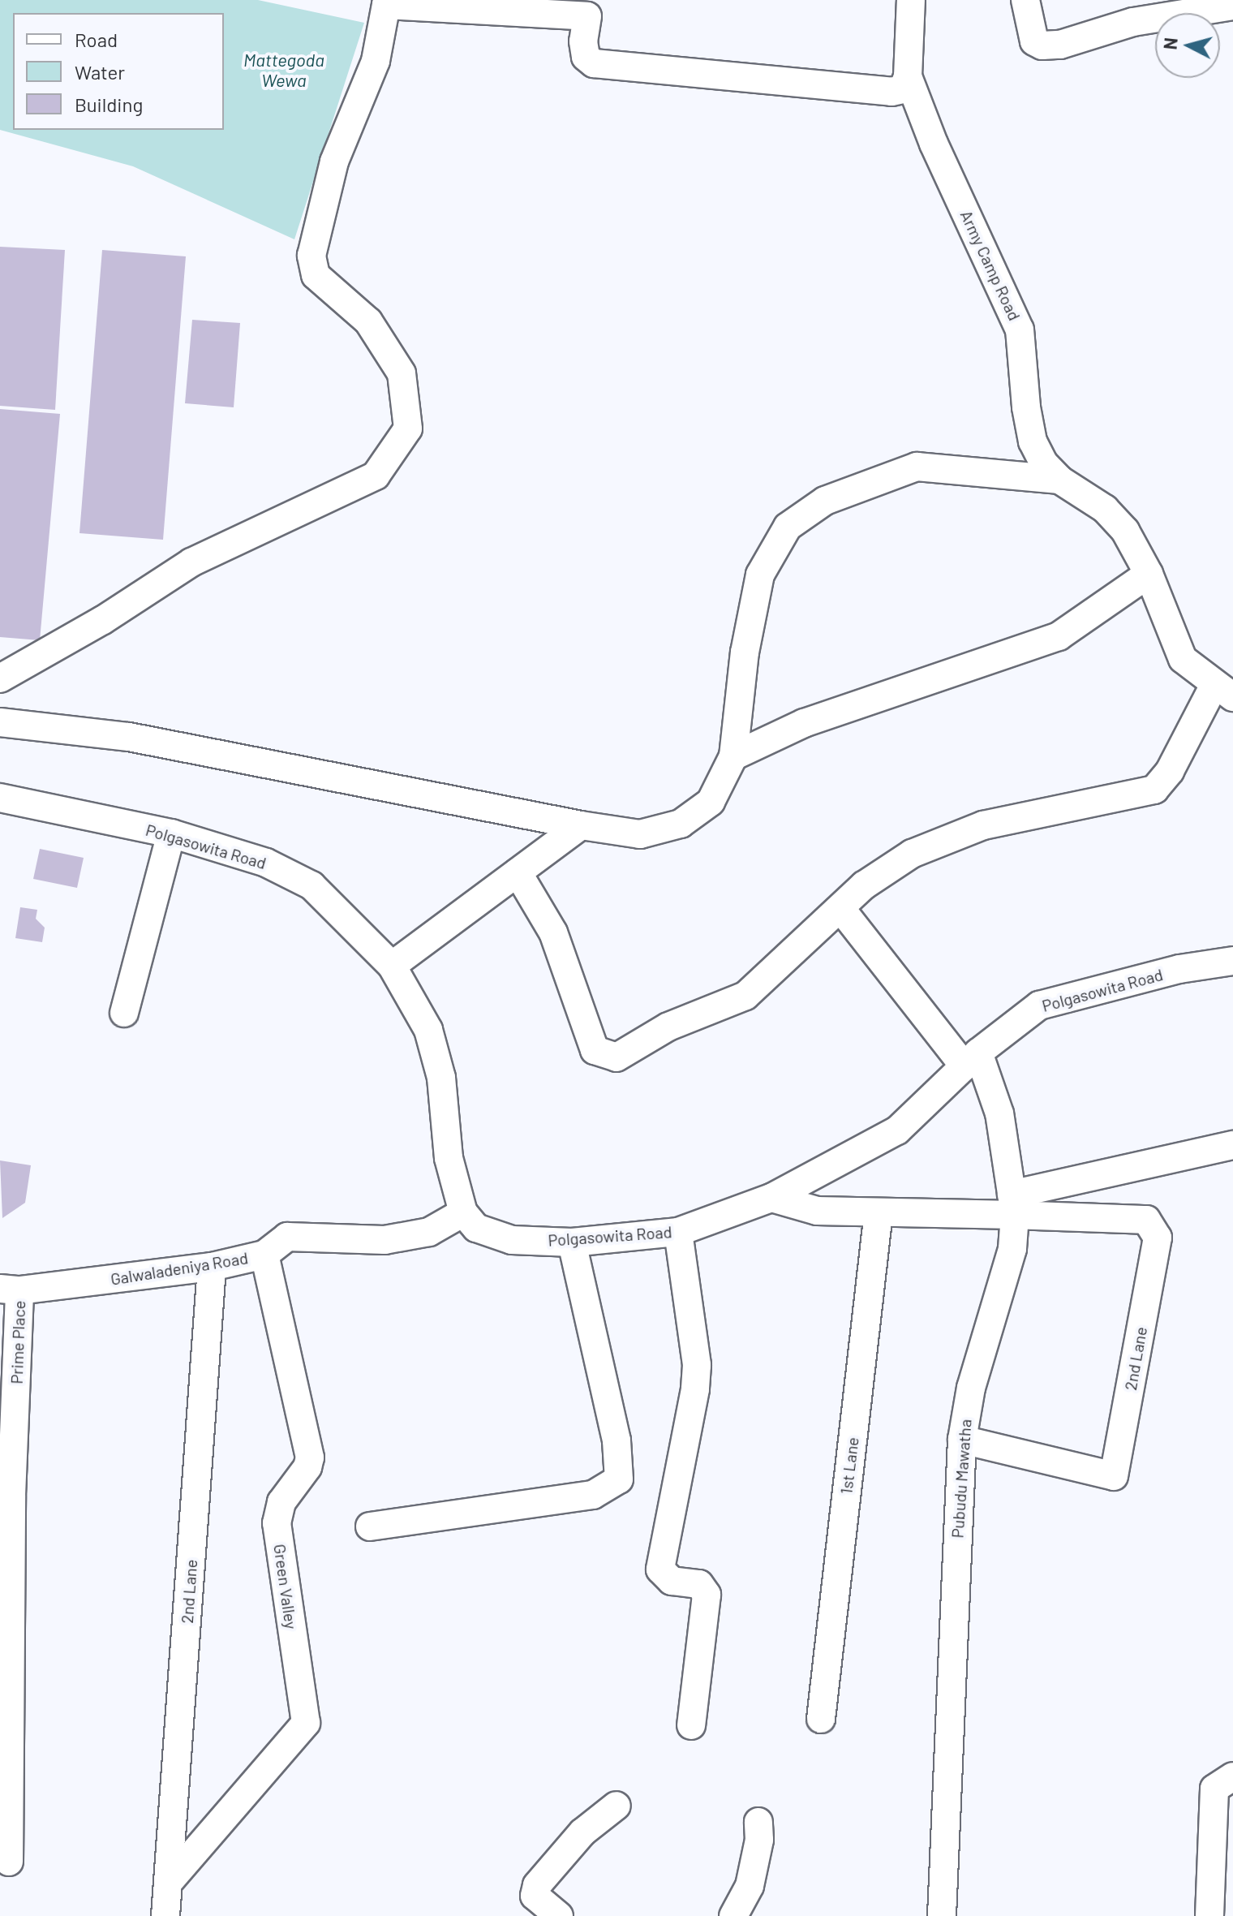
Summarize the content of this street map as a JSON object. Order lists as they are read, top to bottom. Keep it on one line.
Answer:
{"streets":{"street":["Army Camp Road","Polgasowita Road","Galwaladeniya Road","Prime Place","2nd Lane","1st Lane","Pubudu Mawatha","Green Valley"]},"crossings":[["Polgasowita Road","Galwaladeniya Road"],["Polgasowita Road","Pubudu Mawatha"],["Galwaladeniya Road","Prime Place"],["Galwaladeniya Road","2nd Lane"],["Galwaladeniya Road","Green Valley"],["2nd Lane","Pubudu Mawatha"],["2nd Lane","Green Valley"]],"water":["Mattegoda Wewa"],"legend":["Road","Water","Building"],"north":"left"}
